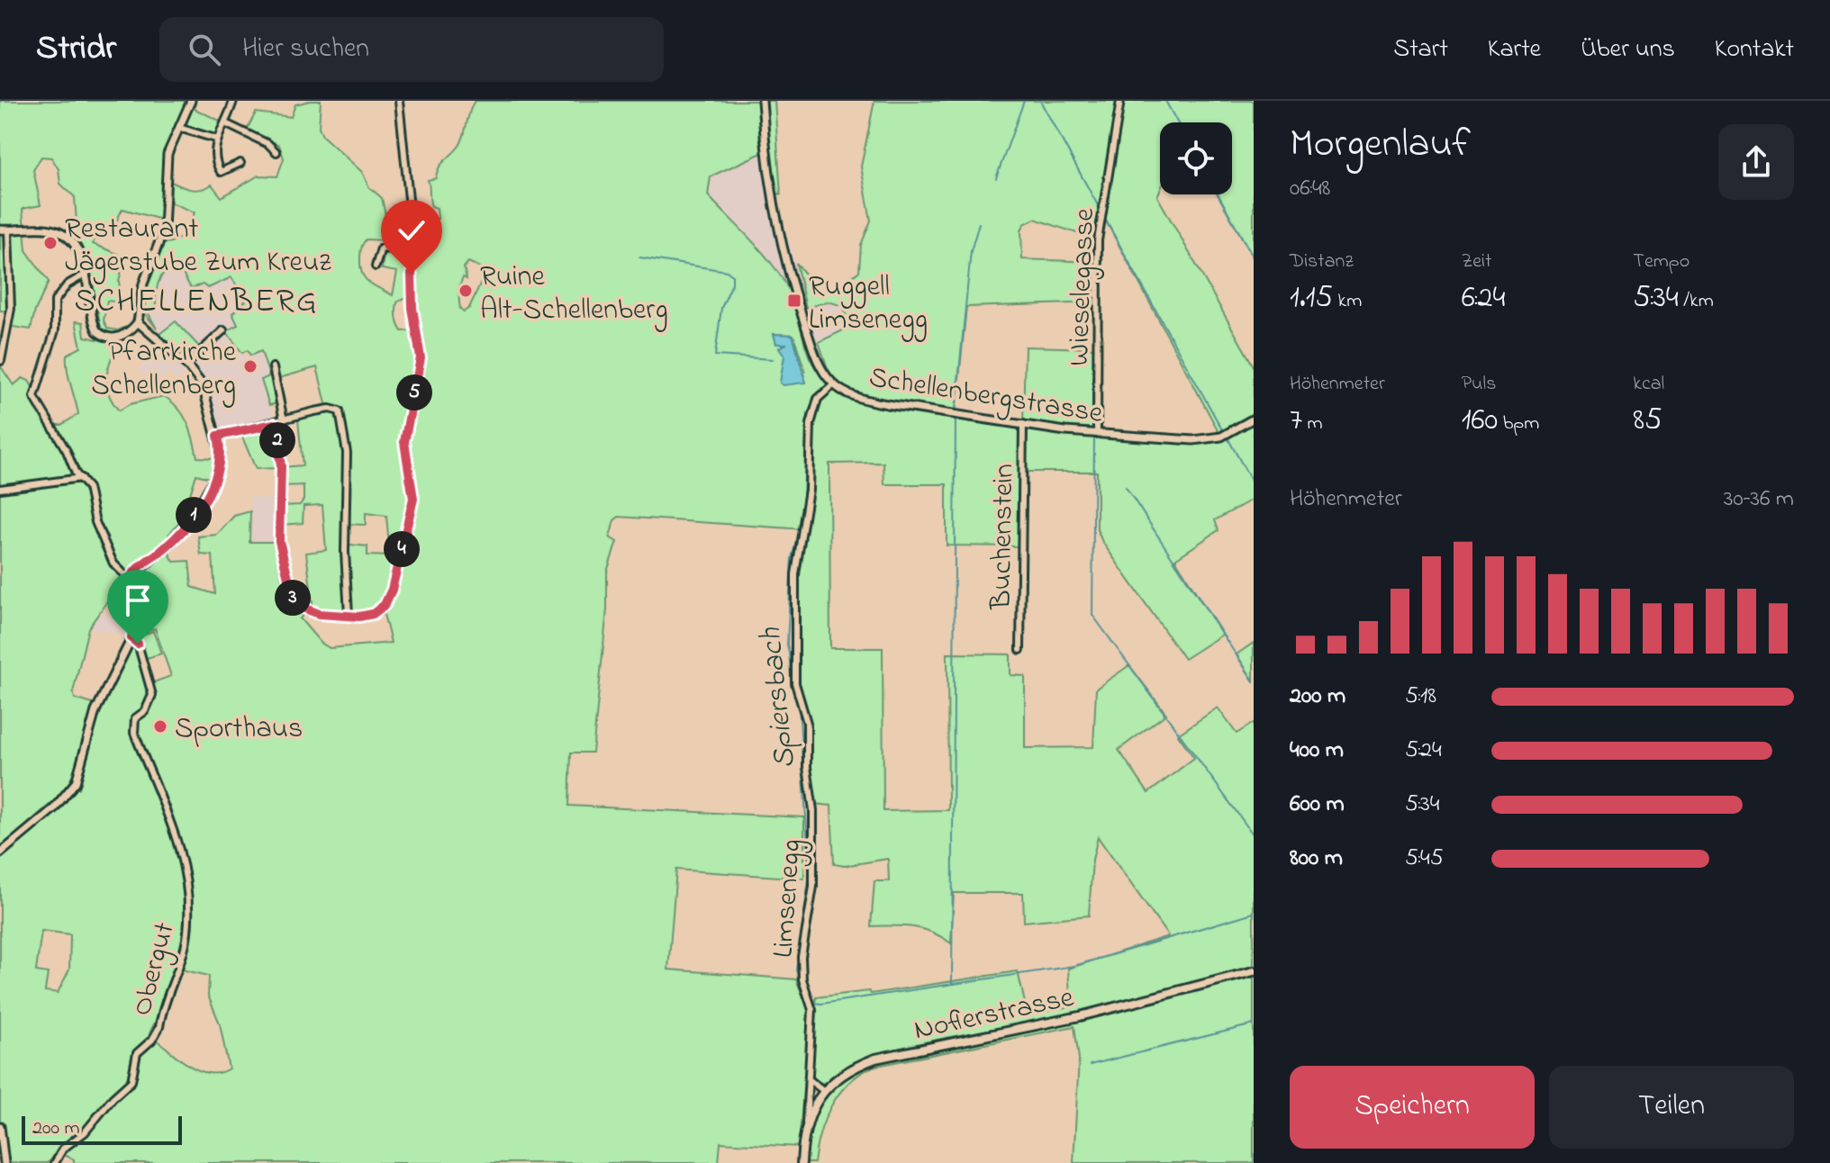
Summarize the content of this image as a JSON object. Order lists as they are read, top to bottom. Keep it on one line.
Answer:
{"streets":{"main road":["Noflerstrasse"],"street":["Wieselegasse","Schellenbergstrasse","Buchenstein","Limsenegg","Obergut"]},"crossings":[["Wieselegasse","Schellenbergstrasse"],["Schellenbergstrasse","Buchenstein"],["Schellenbergstrasse","Limsenegg"],["Limsenegg","Noflerstrasse"]],"districts":["SCHELLENBERG"],"water":["Spiersbach"],"places":{"other":["Restaurant Jägerstube Zum Kreuz","Ruine Alt-Schellenberg","Pfarrkirche Schellenberg","Sporthaus"],"transit":["Ruggell Limsenegg"]},"scale_bar":"200 m","page":{"header":"Stridr","search":"Hier suchen","nav":["Start","Karte","Über uns","Kontakt"],"heading":["Morgenlauf","06:48"],"stats":[["Distanz","1.15 km"],["Zeit","6:24"],["Tempo","5:34 /km"],["Höhenmeter","7 m"],["Puls","160 bpm"],["kcal","85"]],"pins":["5","2","1","4","3"],"chart":["Höhenmeter","30–36 m"],"list":[{"name":"200 m","note":"5:18"},{"name":"400 m","note":"5:24"},{"name":"600 m","note":"5:34"},{"name":"800 m","note":"5:45"}],"buttons":["Speichern","Teilen"],"scale":"200 m"}}
